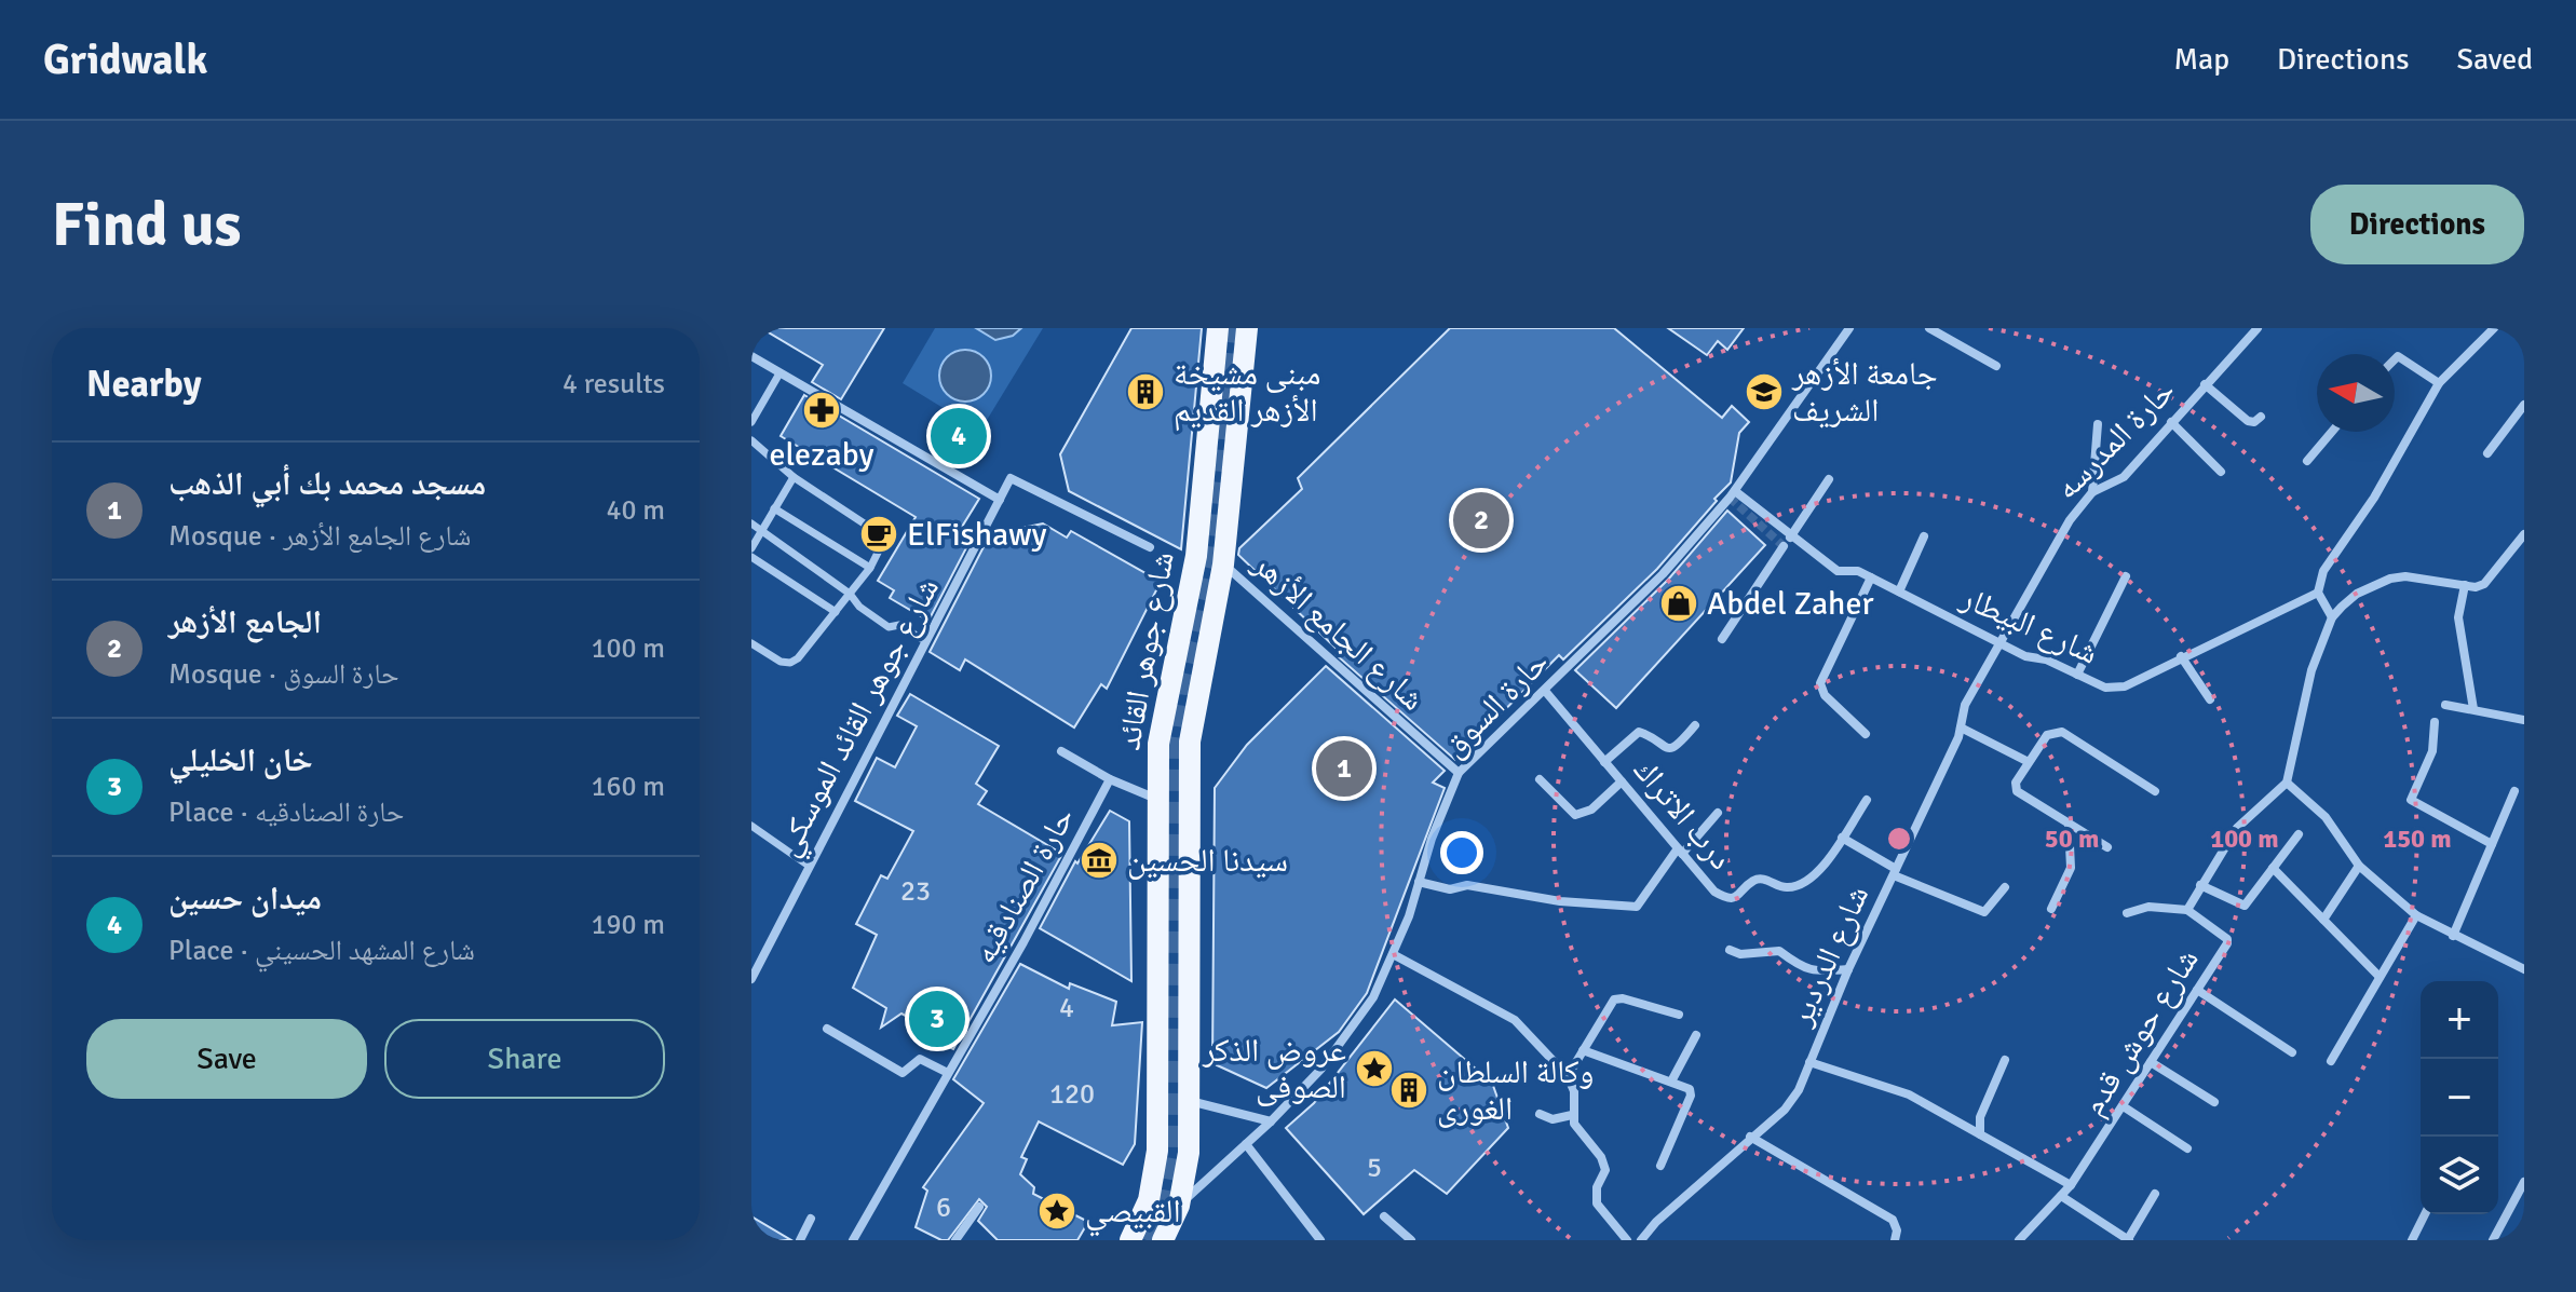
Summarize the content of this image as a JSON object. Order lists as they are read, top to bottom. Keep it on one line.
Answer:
{"streets":{"main road":["شارع جوهر القائد"],"street":["حارة المدرسه","شارع البيطار","شارع الجامع الأزهر","حارة السوق","شارع جوهر القائد الموسكي","درب الاتراك","حارة الصنادقيه","شارع الدردير","شارع حوش قدم"]},"crossings":[["حارة المدرسه","شارع البيطار"],["حارة المدرسه","شارع الدردير"],["شارع البيطار","حارة السوق"],["شارع البيطار","شارع الدردير"],["شارع الجامع الأزهر","شارع جوهر القائد"],["شارع الجامع الأزهر","حارة السوق"],["شارع جوهر القائد","حارة السوق"],["حارة السوق","درب الاتراك"]],"places":{"building":["مبنى مشيخة الأزهر القديم","وكالة السلطان الغورى"],"school or university":["جامعة الأزهر الشريف"],"pharmacy":["elezaby"],"cafe":["ElFishawy"],"shop":["Abdel Zaher"],"museum":["سيدنا الحسين"],"place":["عروض الذكر الصوفى","القبيصي"]},"house_numbers":["23","4","120","5","6"],"north":"left","page":{"header":"Gridwalk","nav":["Map","Directions","Saved"],"buttons":["Directions",["Save","Share"]],"title":"Find us","heading":["Nearby","4 results"],"pins":["4","2","1","3"],"list":[{"mark":"1","name":"مسجد محمد بك أبي الذهب","note":"Mosque · شارع الجامع الأزهر","value":"40 m"},{"mark":"2","name":"الجامع الأزهر","note":"Mosque · حارة السوق","value":"100 m"},{"mark":"3","name":"خان الخليلي","note":"Place · حارة الصنادقيه","value":"160 m"},{"mark":"4","name":"ميدان حسين","note":"Place · شارع المشهد الحسيني","value":"190 m"}],"map_buttons":["+","−"]},"rings":["50 m","100 m","150 m"]}
